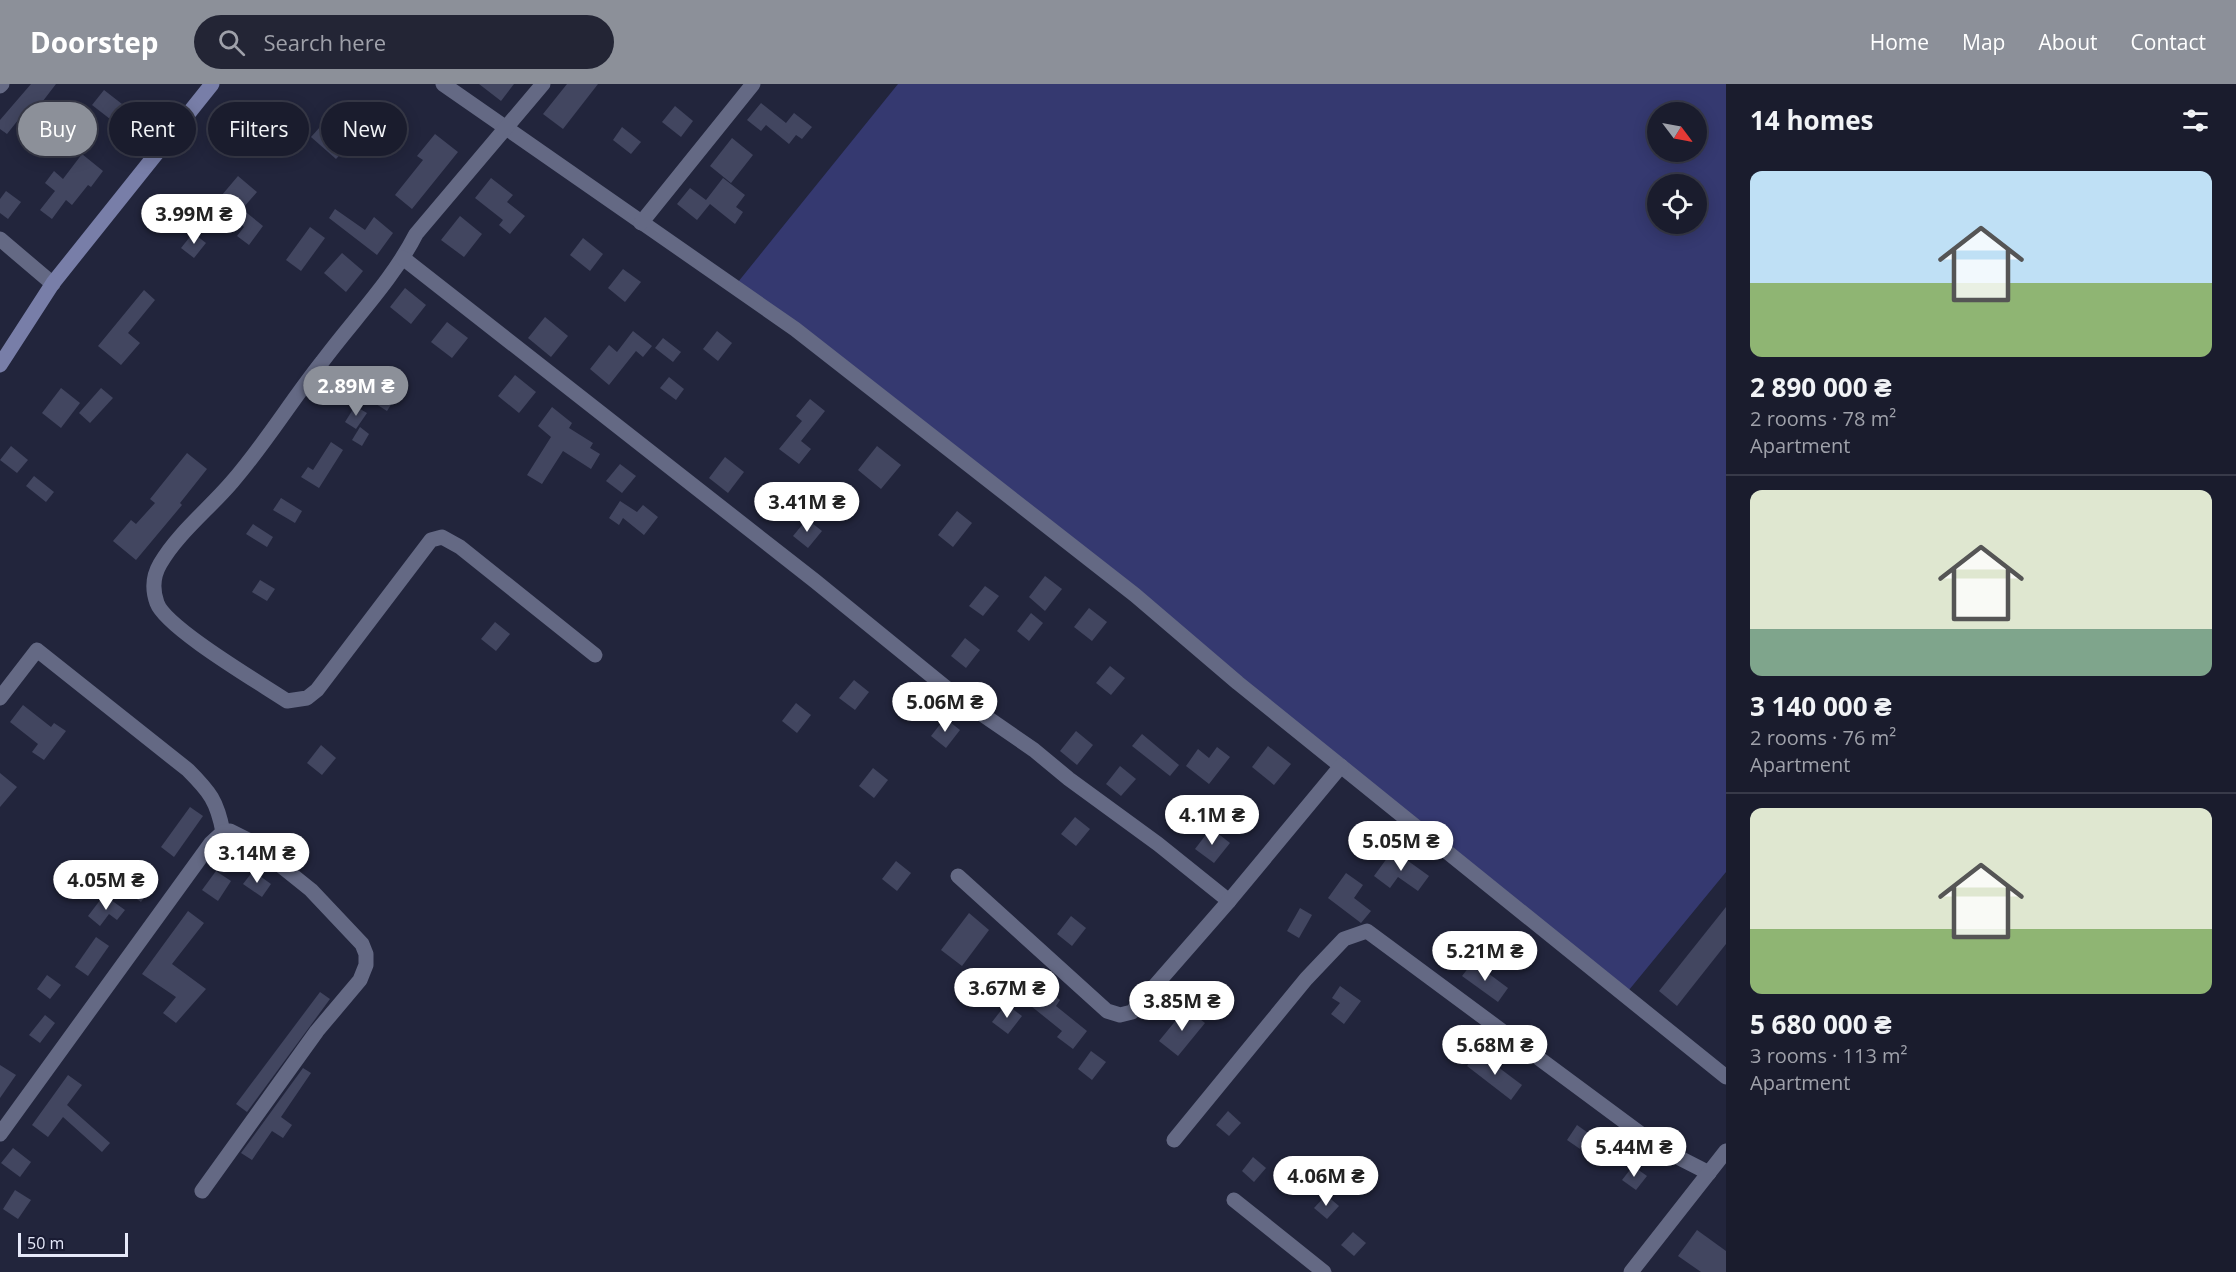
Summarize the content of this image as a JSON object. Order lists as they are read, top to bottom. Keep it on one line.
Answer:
{"scale_bar":"50 m","north":"bottom right","page":{"header":"Doorstep","search":"Search here","nav":["Home","Map","About","Contact"],"heading":"14 homes","chip":["Buy","Rent","Filters","New"],"list":[{"name":"2 890 000 ₴","note":"2 rooms · 78 m² · Apartment"},{"name":"3 140 000 ₴","note":"2 rooms · 76 m² · Apartment"},{"name":"5 680 000 ₴","note":"3 rooms · 113 m² · Apartment"}],"price":["3.99M ₴","2.89M ₴","3.41M ₴","5.06M ₴","4.1M ₴","5.05M ₴","3.14M ₴","4.05M ₴","5.21M ₴","3.67M ₴","3.85M ₴","5.68M ₴","5.44M ₴","4.06M ₴"],"scale":"50 m"}}
